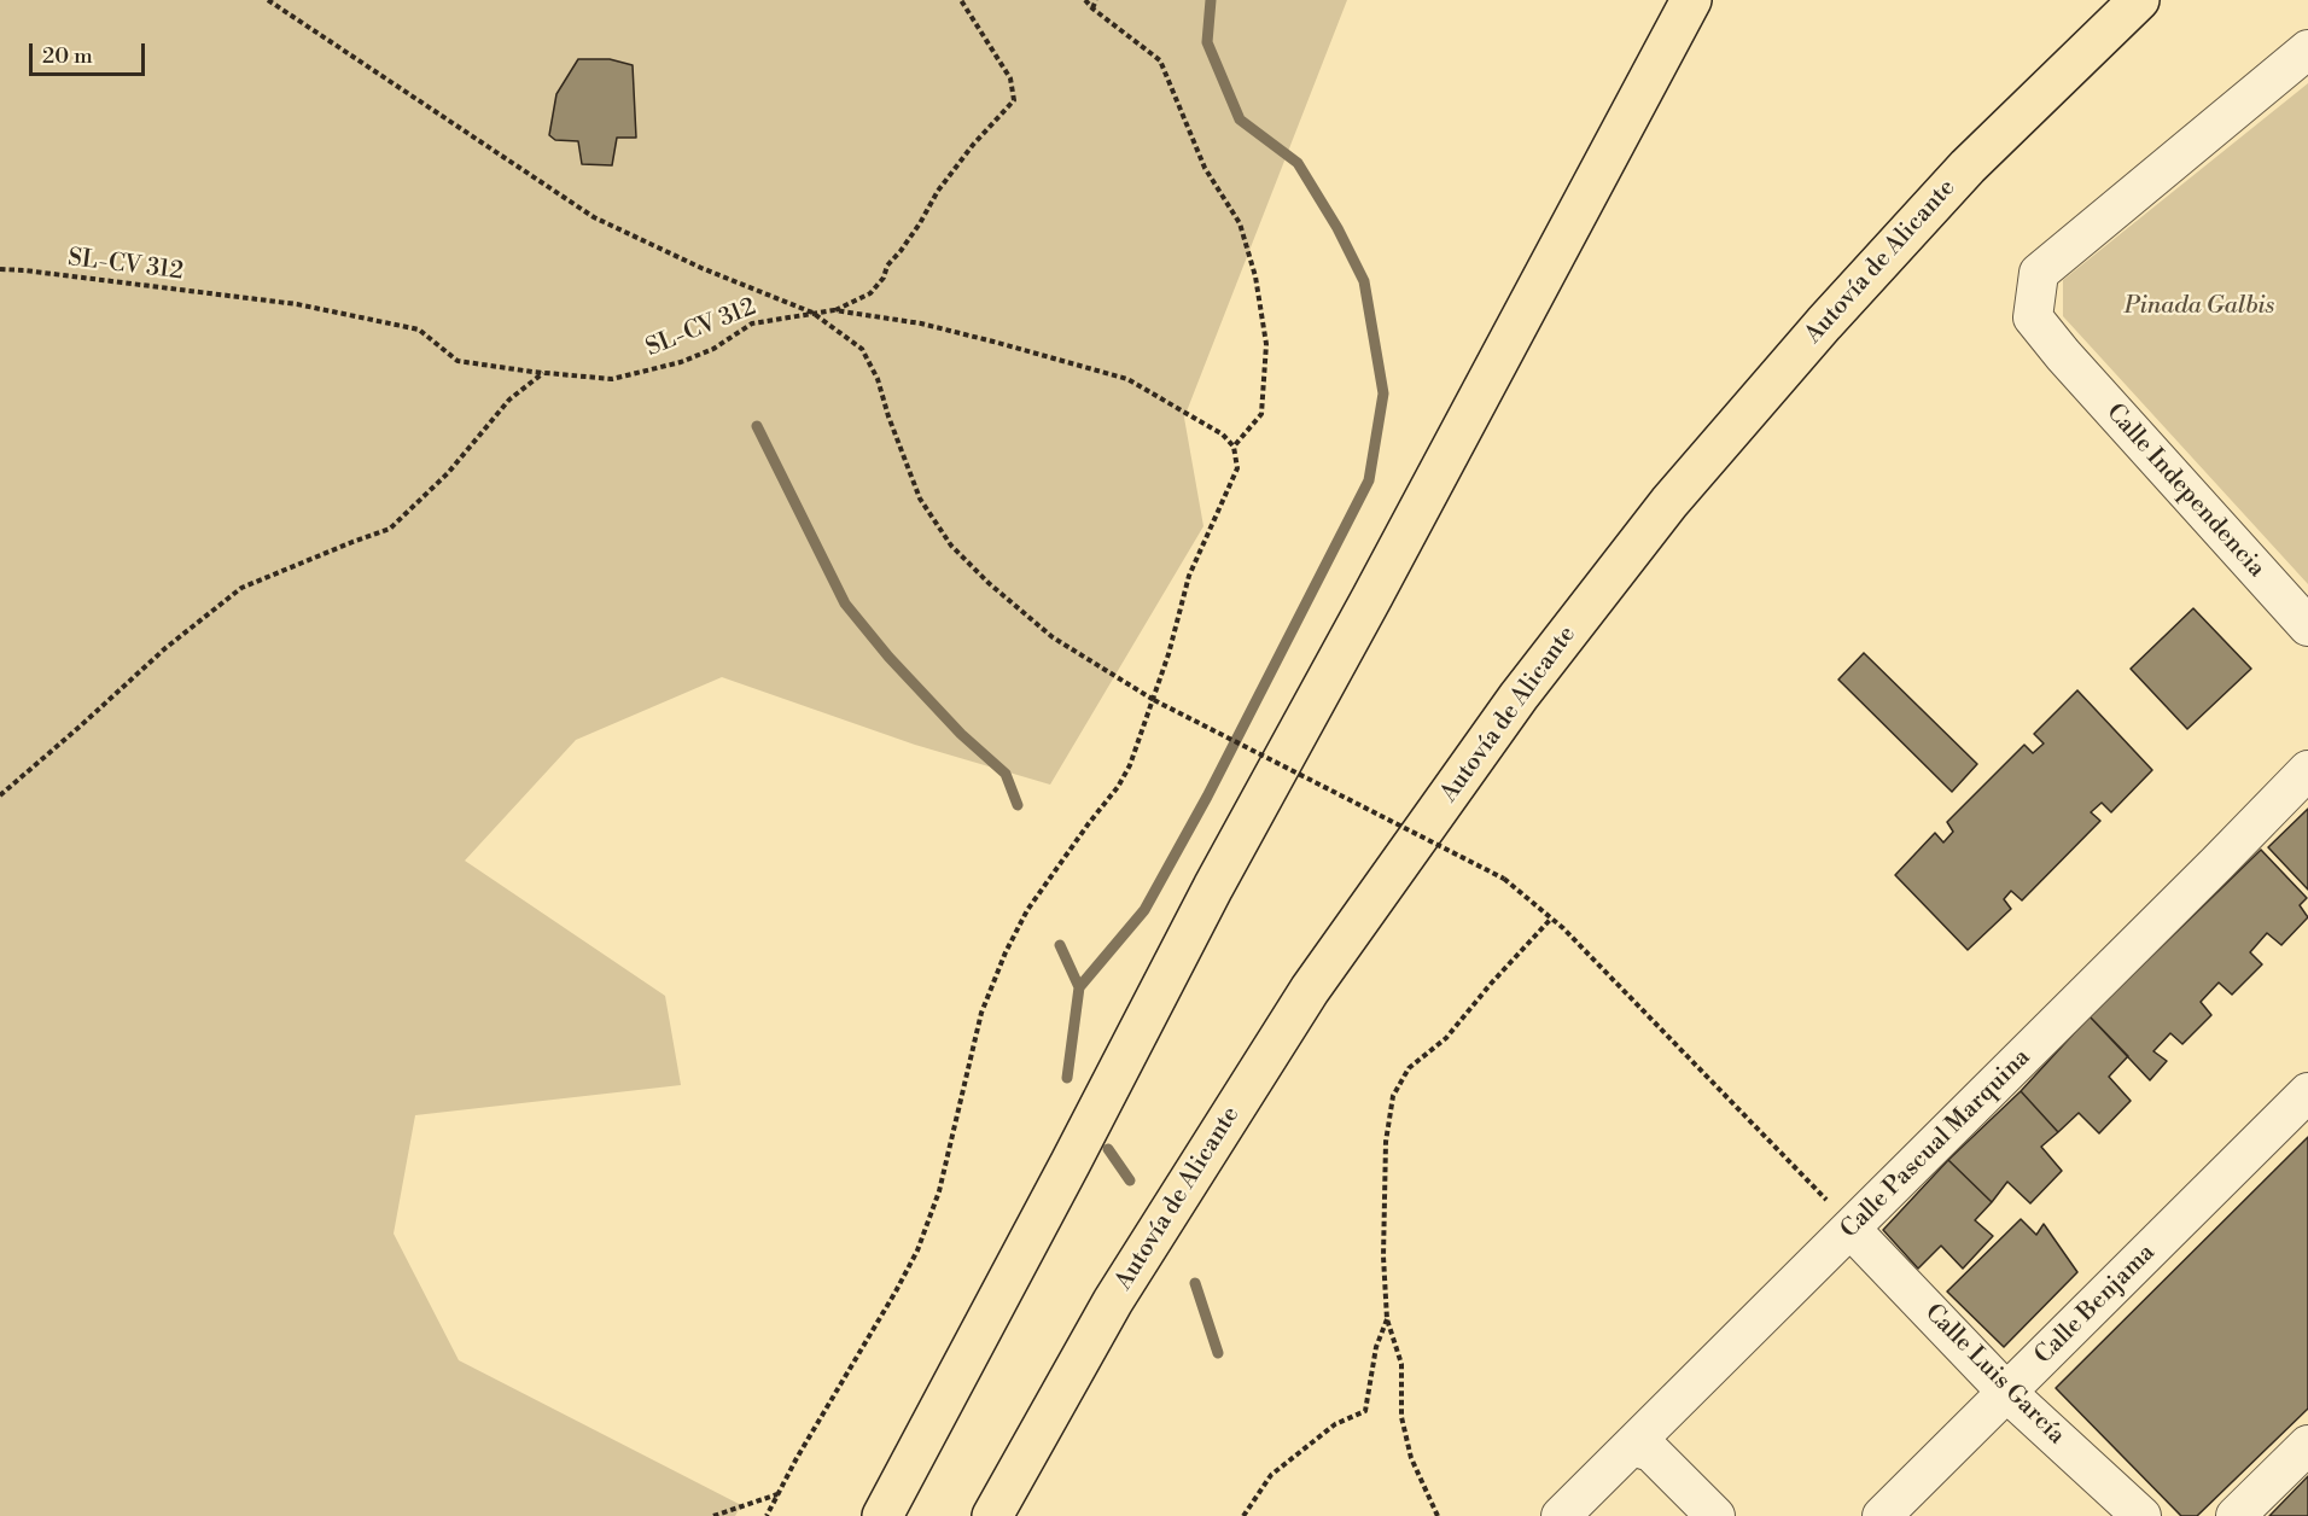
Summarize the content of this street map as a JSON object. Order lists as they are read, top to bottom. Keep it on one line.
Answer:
{"streets":{"highway":["Autovía de Alicante"],"street":["Calle Independencia","Calle Pascual Marquina","Calle Benjama","Calle Luis García"],"path":["SL-CV 312"]},"crossings":[["Calle Pascual Marquina","Calle Luis García"],["Calle Benjama","Calle Luis García"]],"parks":["Pinada Galbis"],"scale_bar":"20 m"}
